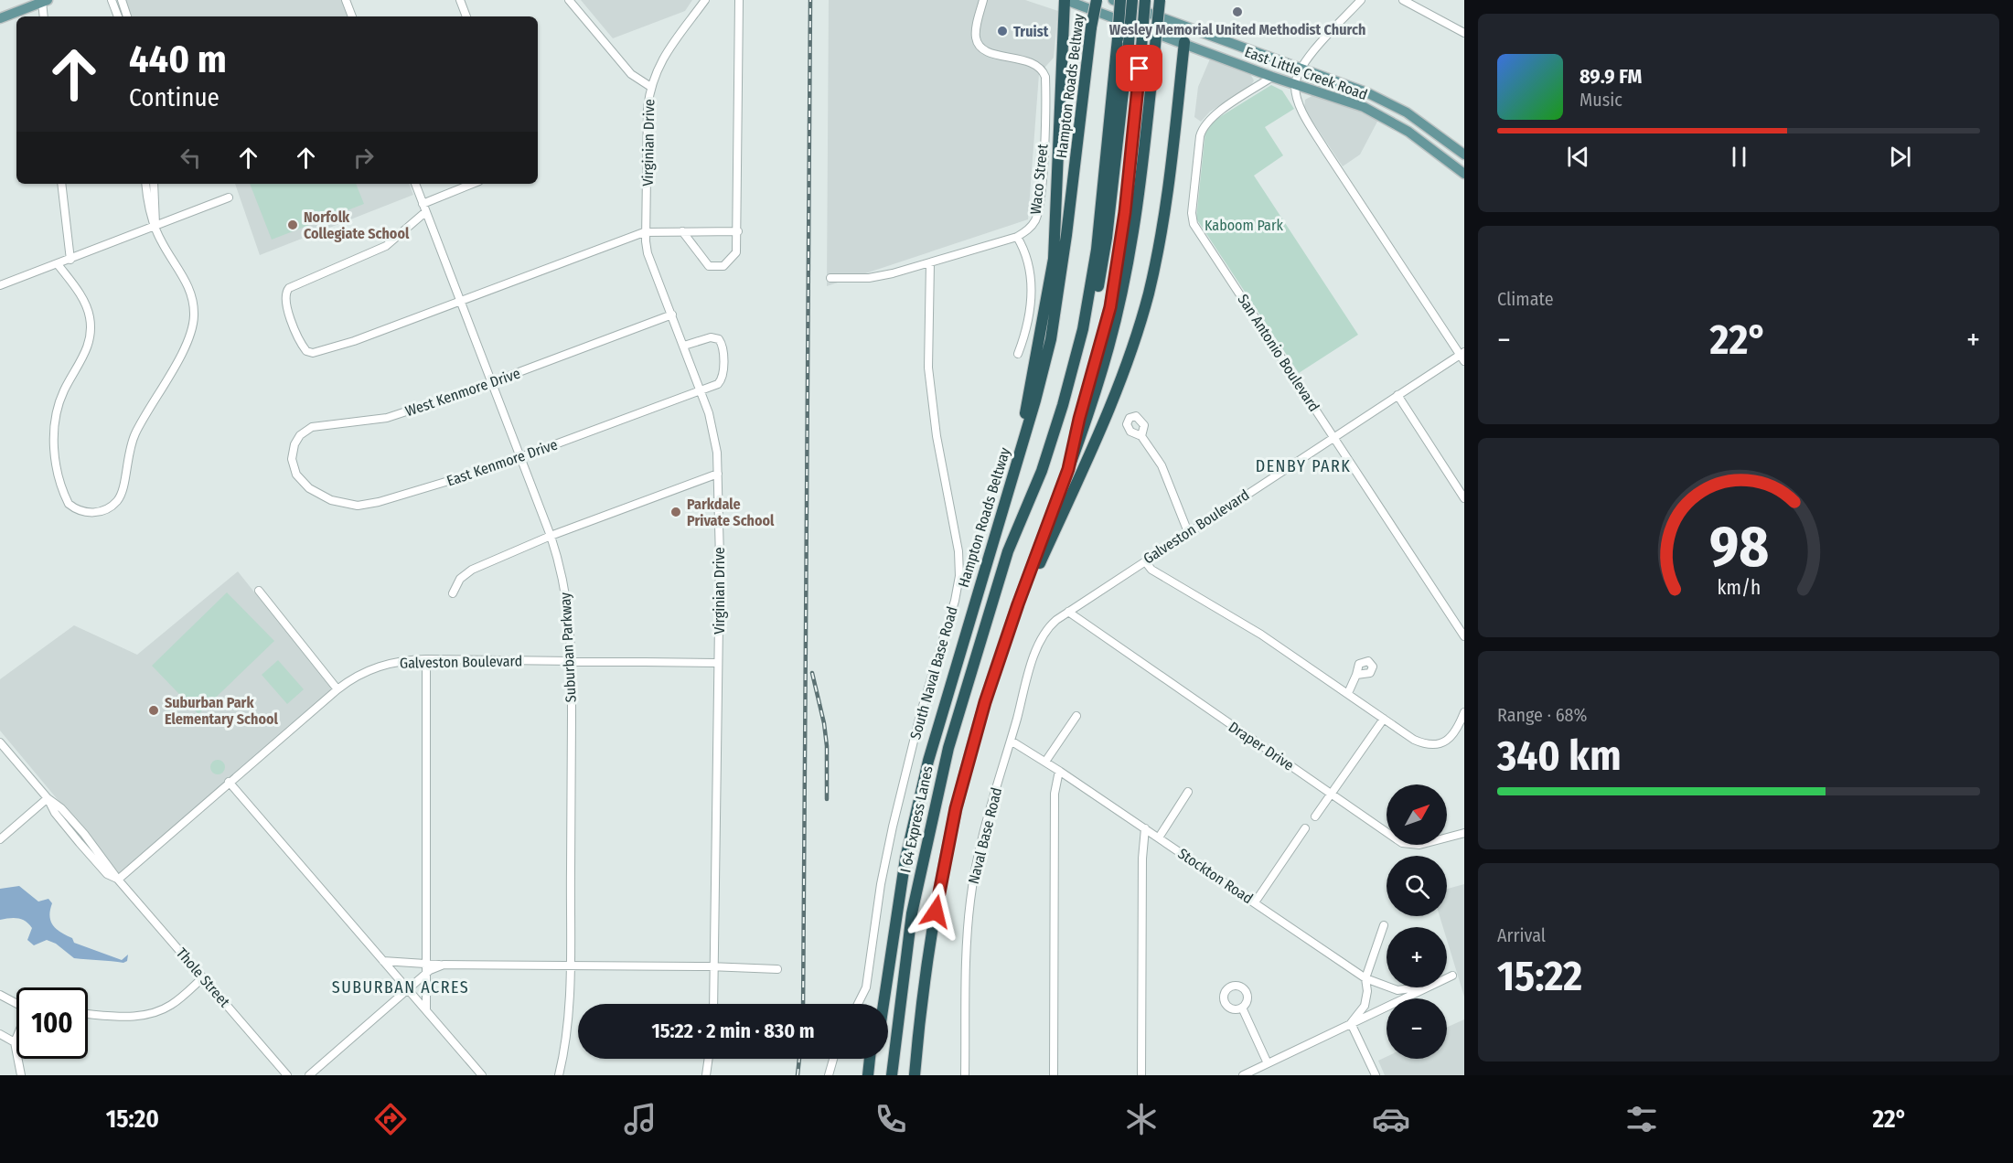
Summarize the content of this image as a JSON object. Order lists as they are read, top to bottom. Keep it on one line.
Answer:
{"streets":{"highway":["Hampton Roads Beltway","I 64 Express Lanes"],"main road":["East Little Creek Road"],"street":["Virginian Drive","Waco Street","San Antonio Boulevard","West Kenmore Drive","East Kenmore Drive","Galveston Boulevard","Suburban Parkway","South Naval Base Road","Draper Drive","Naval Base Road","Stockton Road","Thole Street"]},"crossings":[["East Little Creek Road","San Antonio Boulevard"],["Virginian Drive","West Kenmore Drive"],["Virginian Drive","East Kenmore Drive"],["Virginian Drive","Galveston Boulevard"],["Waco Street","South Naval Base Road"],["San Antonio Boulevard","Galveston Boulevard"],["West Kenmore Drive","East Kenmore Drive"],["West Kenmore Drive","Suburban Parkway"],["East Kenmore Drive","Suburban Parkway"],["Galveston Boulevard","Suburban Parkway"],["Galveston Boulevard","Draper Drive"],["Galveston Boulevard","Naval Base Road"],["Galveston Boulevard","Thole Street"],["Naval Base Road","Stockton Road"]],"districts":["DENBY PARK","SUBURBAN ACRES"],"parks":["Kaboom Park"],"places":["Wesley Memorial United Methodist Church","Truist","Norfolk Collegiate School","Parkdale Private School","Suburban Park Elementary School"],"north":"top right","page":{"turn":["440 m","Continue"],"song":["89.9 FM","Music"],"tile":["Climate",["Range · 68%","340 km"],["Arrival","15:22"]],"heat":["−","22°","+"],"map_buttons":["+","−"],"limit":"100","trip":"15:22 · 2 min · 830 m","tabs":["15:20","22°"],"gauge":["98","km/h"]}}
